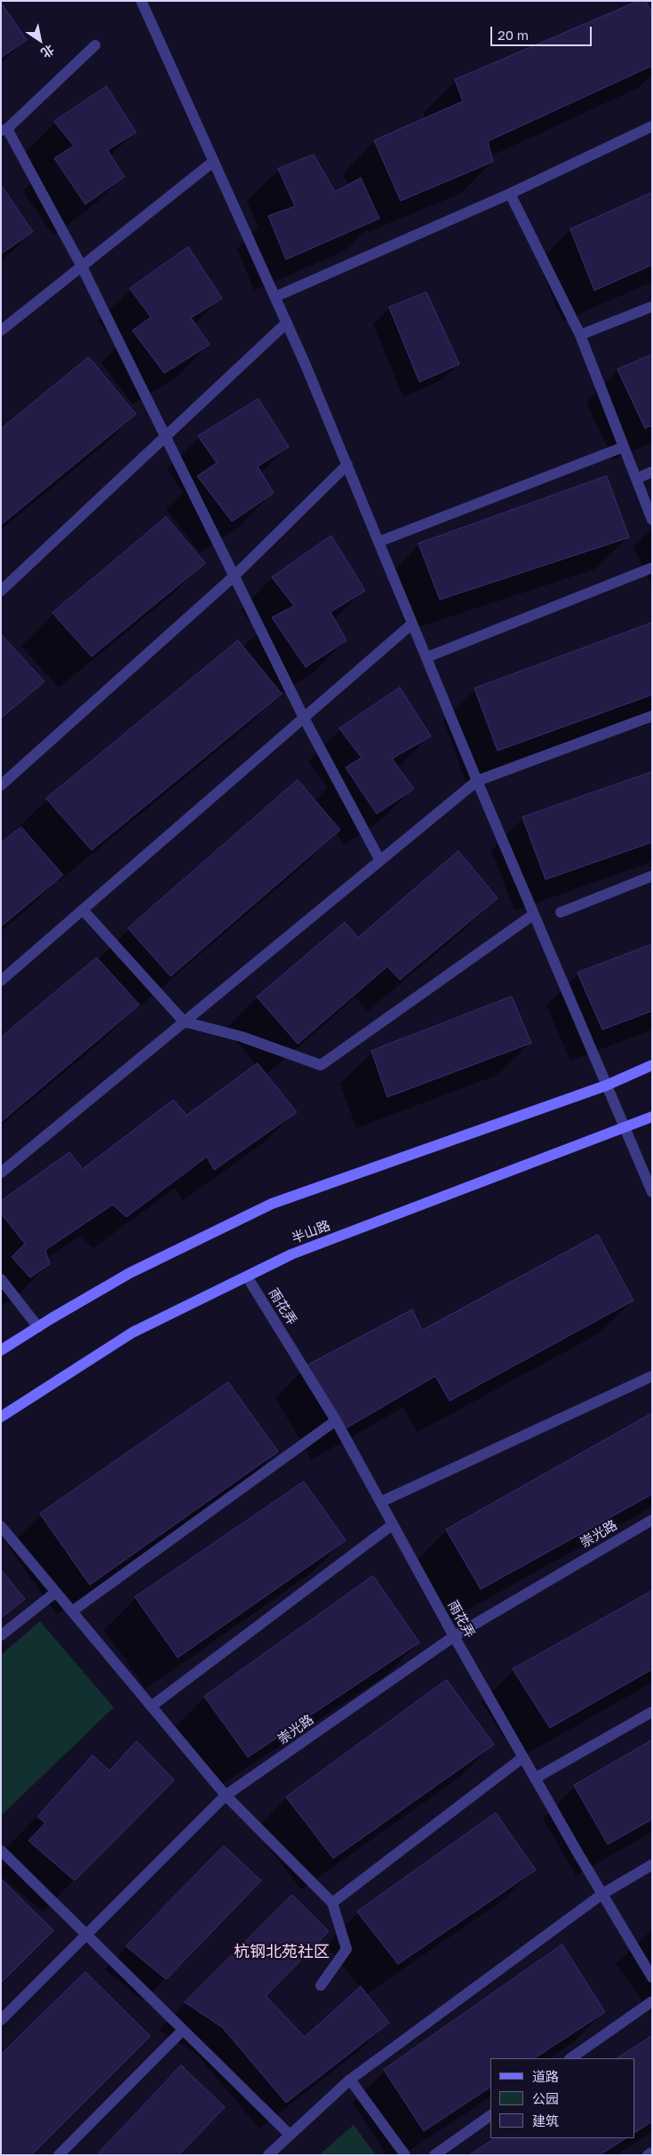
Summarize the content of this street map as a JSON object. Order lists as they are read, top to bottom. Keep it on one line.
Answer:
{"streets":{"main road":["半山路"],"lane":["雨花弄","崇光路"]},"crossings":[["半山路","雨花弄"],["雨花弄","崇光路"]],"districts":["杭钢北苑社区"],"legend":["道路","公园","建筑"],"scale_bar":"20 m","north":"bottom right"}
